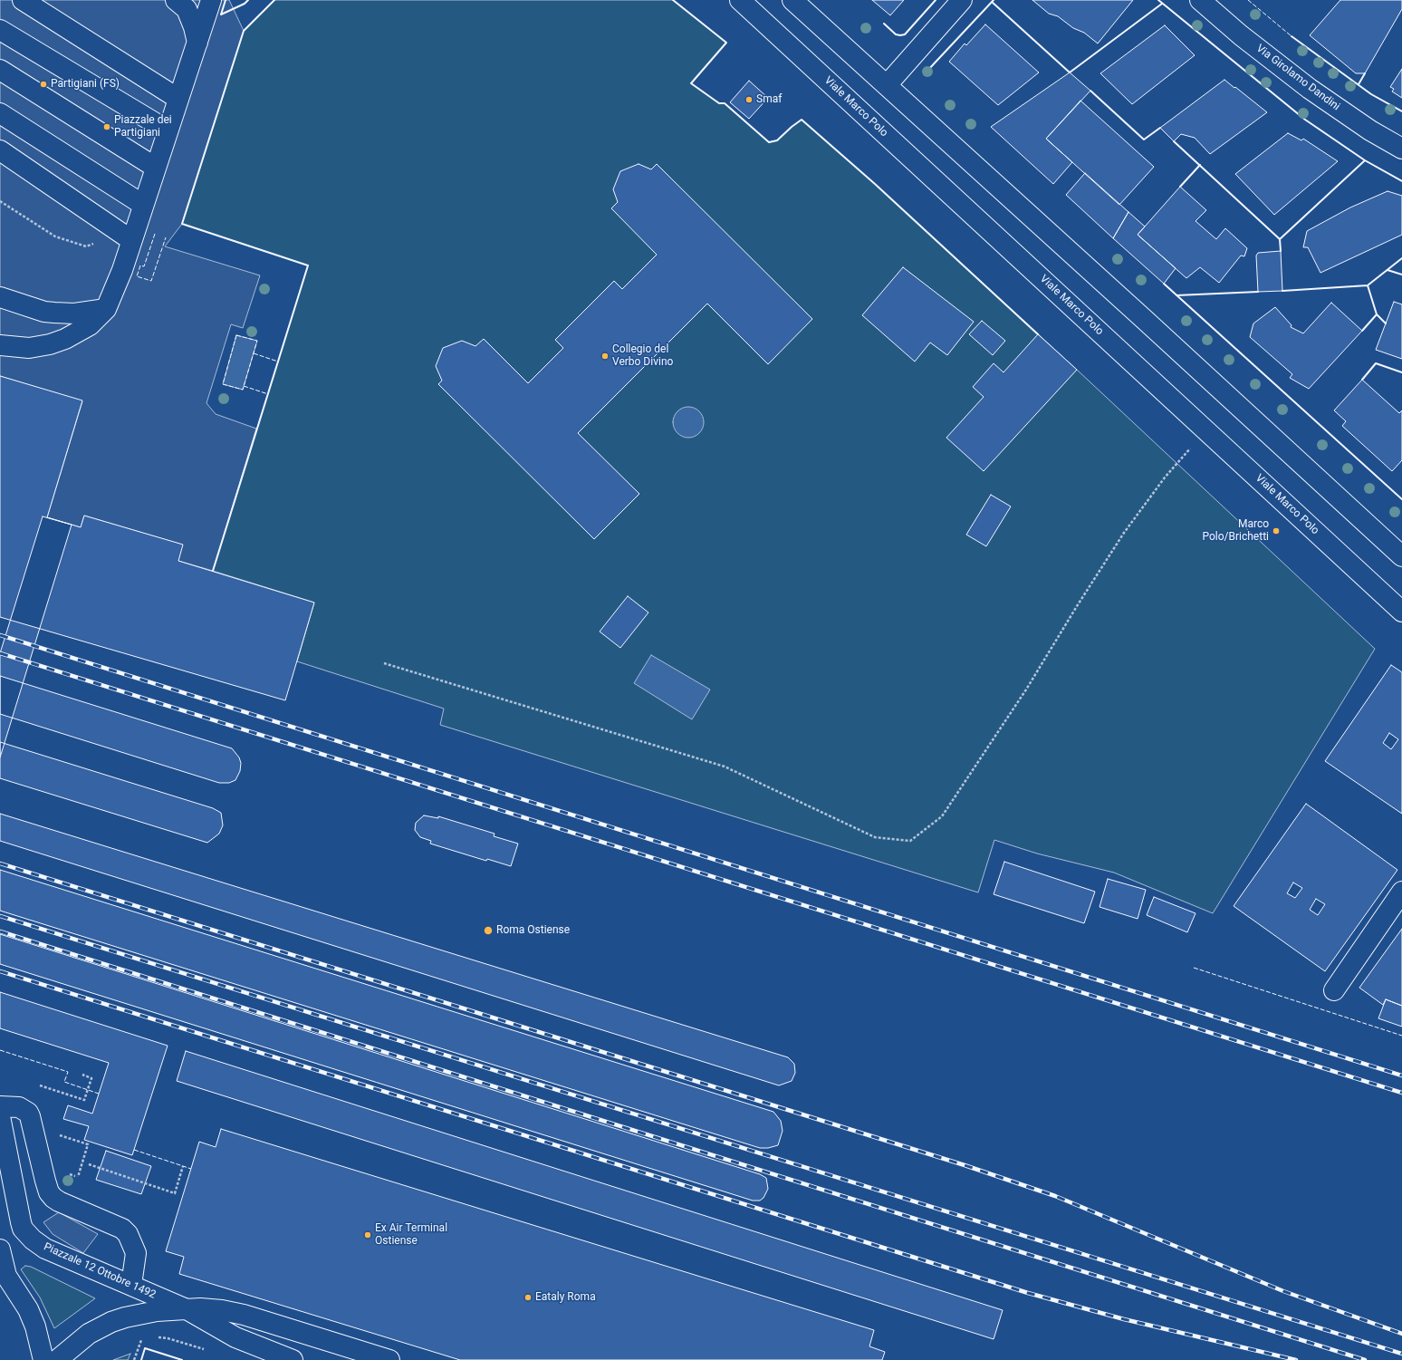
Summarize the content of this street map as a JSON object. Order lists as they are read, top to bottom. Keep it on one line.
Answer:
{"streets":{"street":["Via Girolamo Dandini","Viale Marco Polo","Piazzale 12 Ottobre 1492"]},"places":["Partigiani (FS)","Smaf","Piazzale dei Partigiani","Collegio del Verbo Divino","Marco Polo/Brichetti","Roma Ostiense","Ex Air Terminal Ostiense","Eataly Roma"]}
